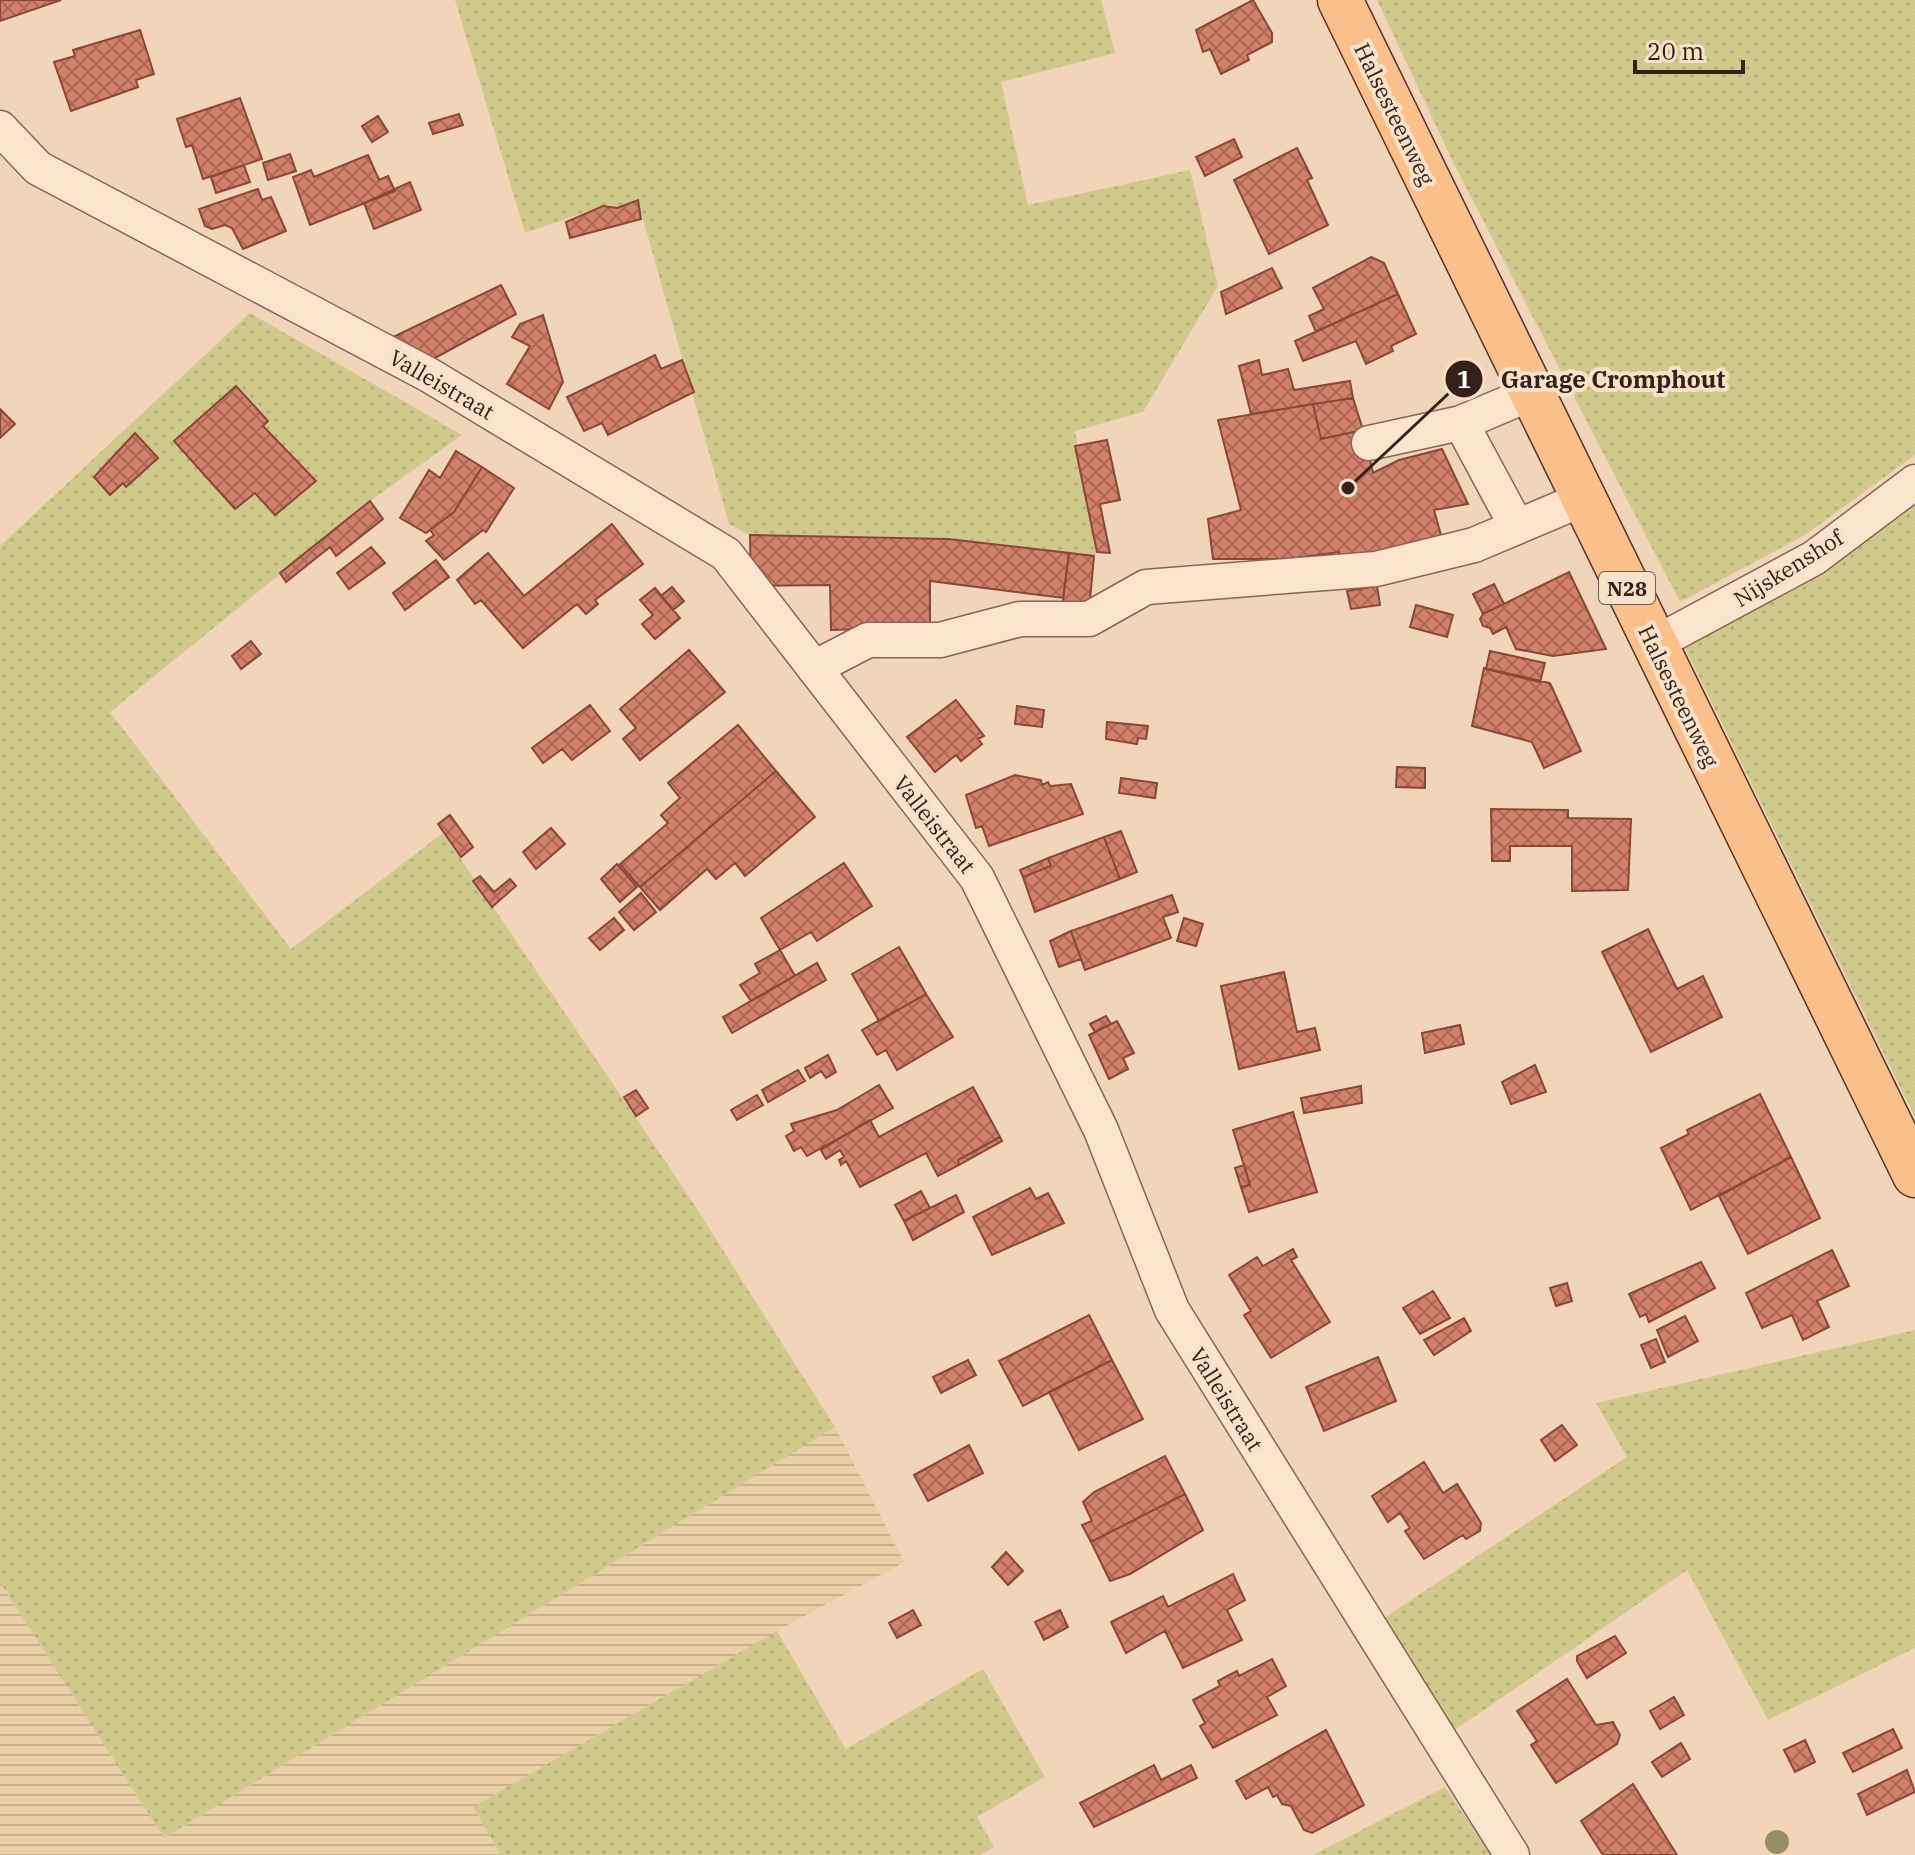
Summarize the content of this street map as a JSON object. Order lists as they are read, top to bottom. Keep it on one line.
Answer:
{"streets":{"main road":["Halsesteenweg","N28"],"street":["Valleistraat","Nijskenshof"]},"crossings":[["Halsesteenweg","Nijskenshof"]],"places":["Garage Cromphout"],"scale_bar":"20 m"}
